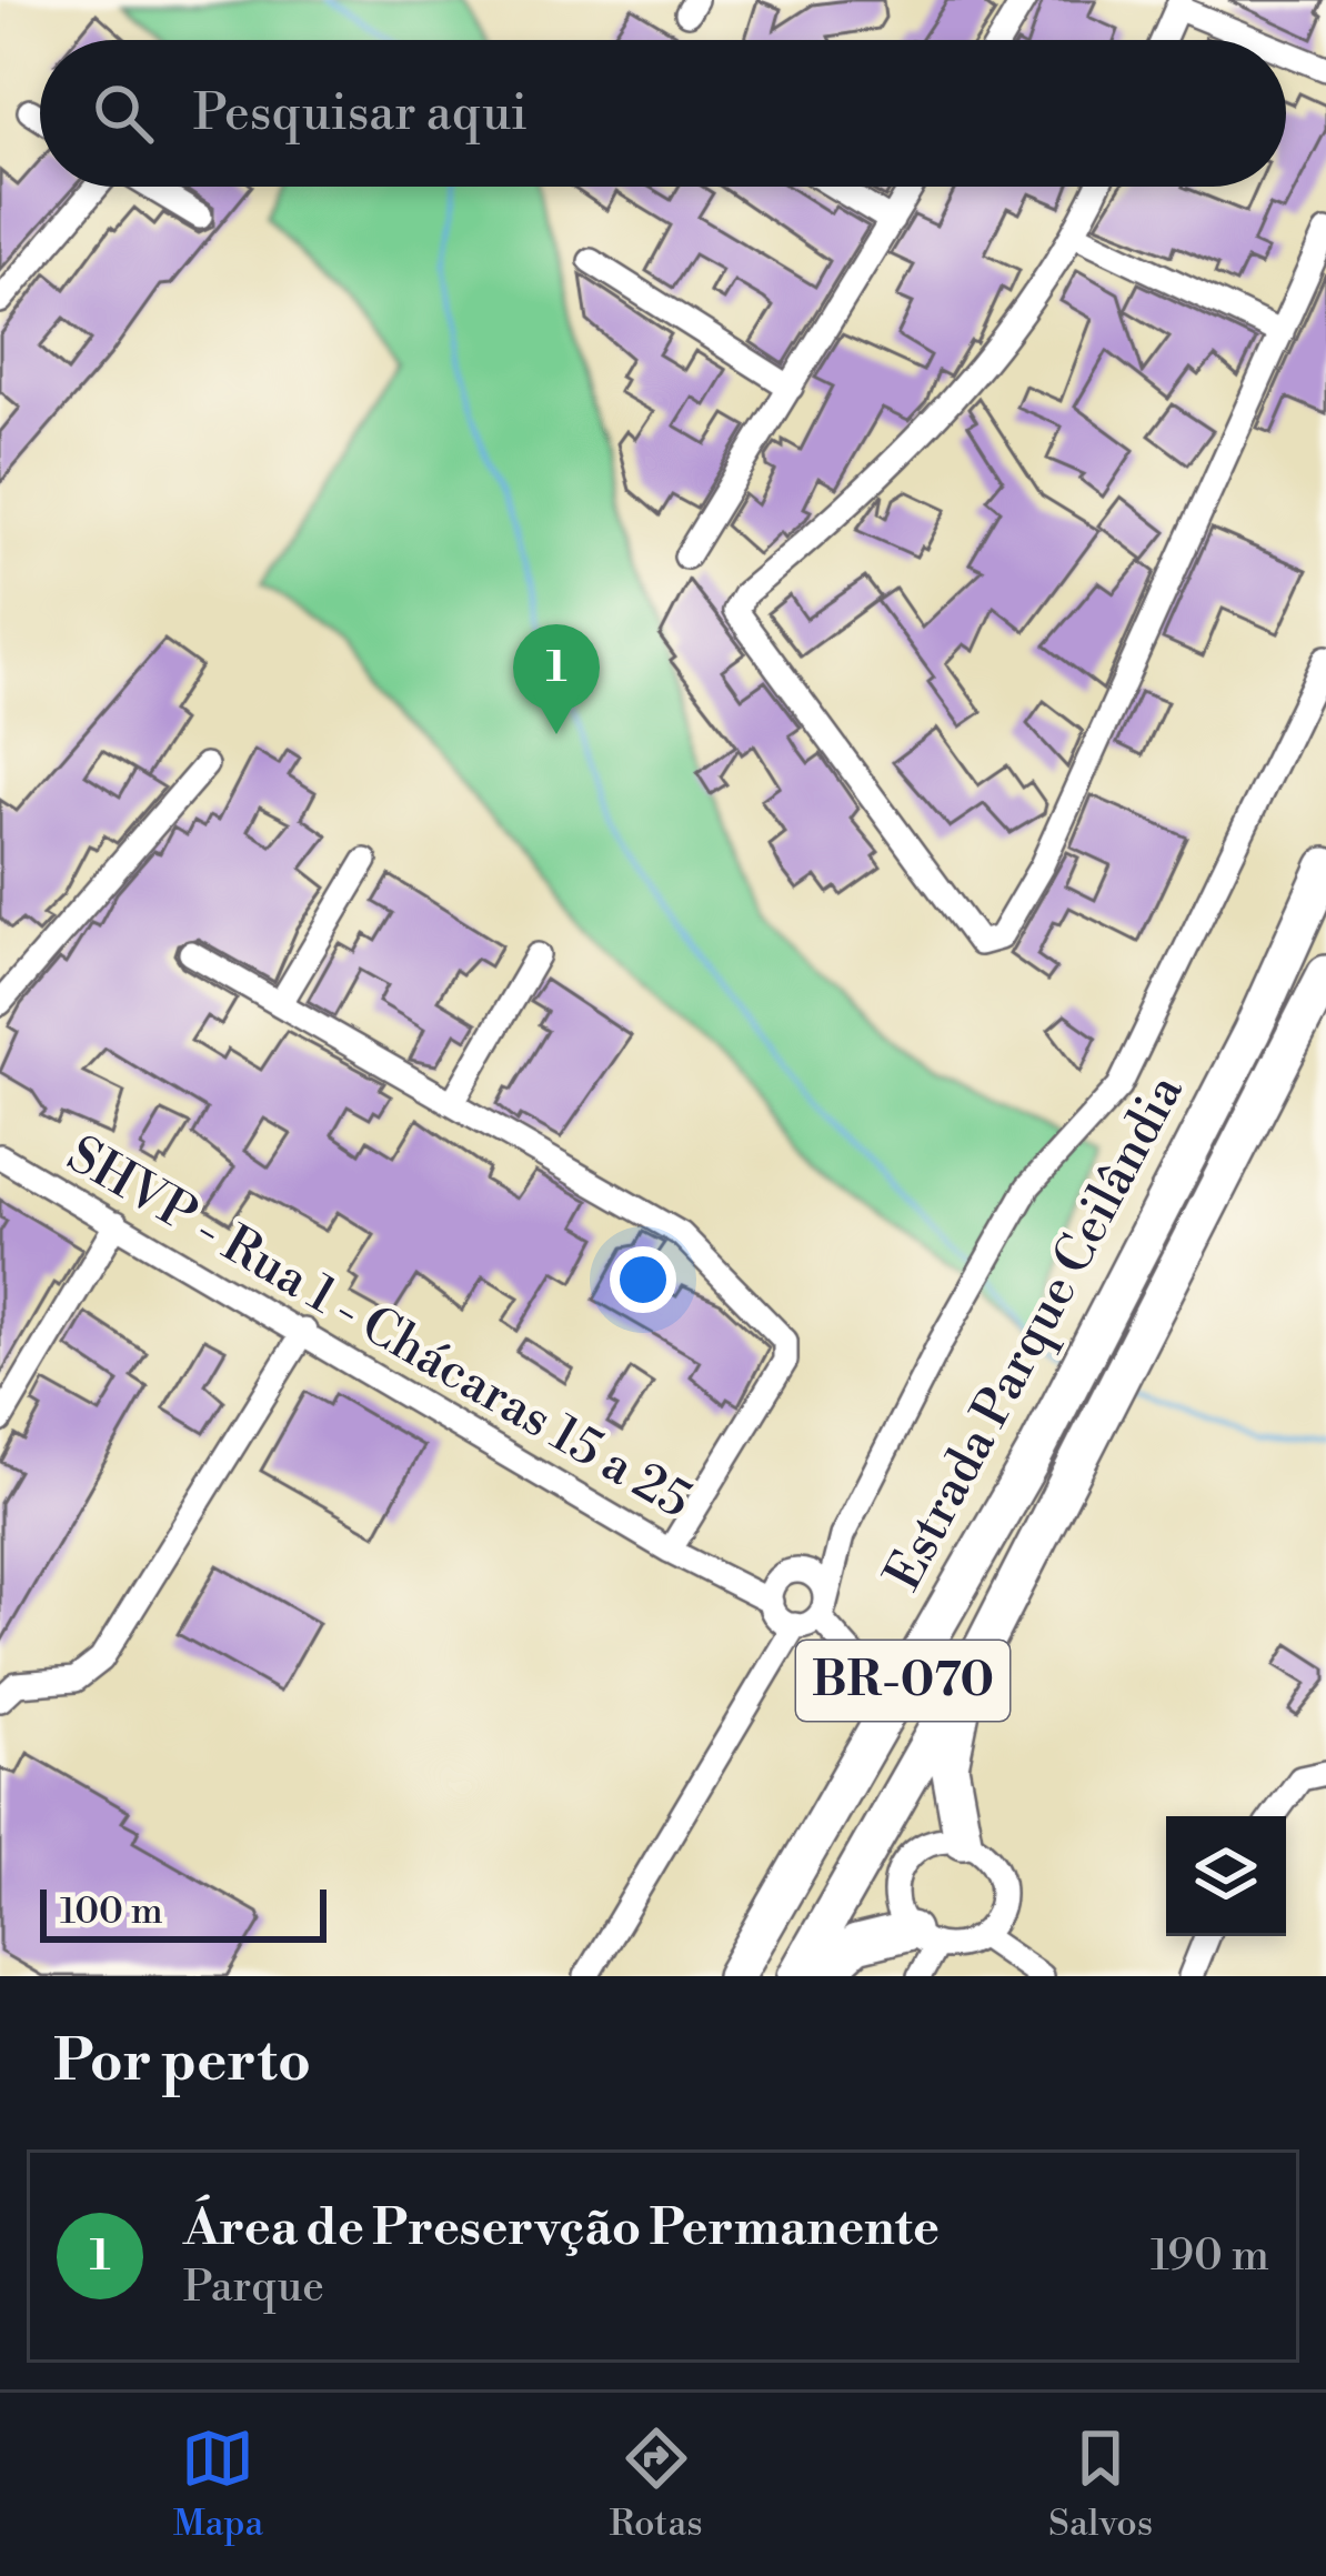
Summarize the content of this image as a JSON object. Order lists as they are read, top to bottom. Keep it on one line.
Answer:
{"streets":{"highway":["Estrada Parque Ceilândia","BR-070"],"street":["SHVP - Rua 1 - Chácaras 15 a 25"]},"scale_bar":"100 m","page":{"search":"Pesquisar aqui","pins":"1","scale":"100 m","heading":"Por perto","list":[{"mark":"1","name":"Área de Preservção Permanente","note":"Parque","value":"190 m"}],"nav":["Mapa","Rotas","Salvos"]}}
